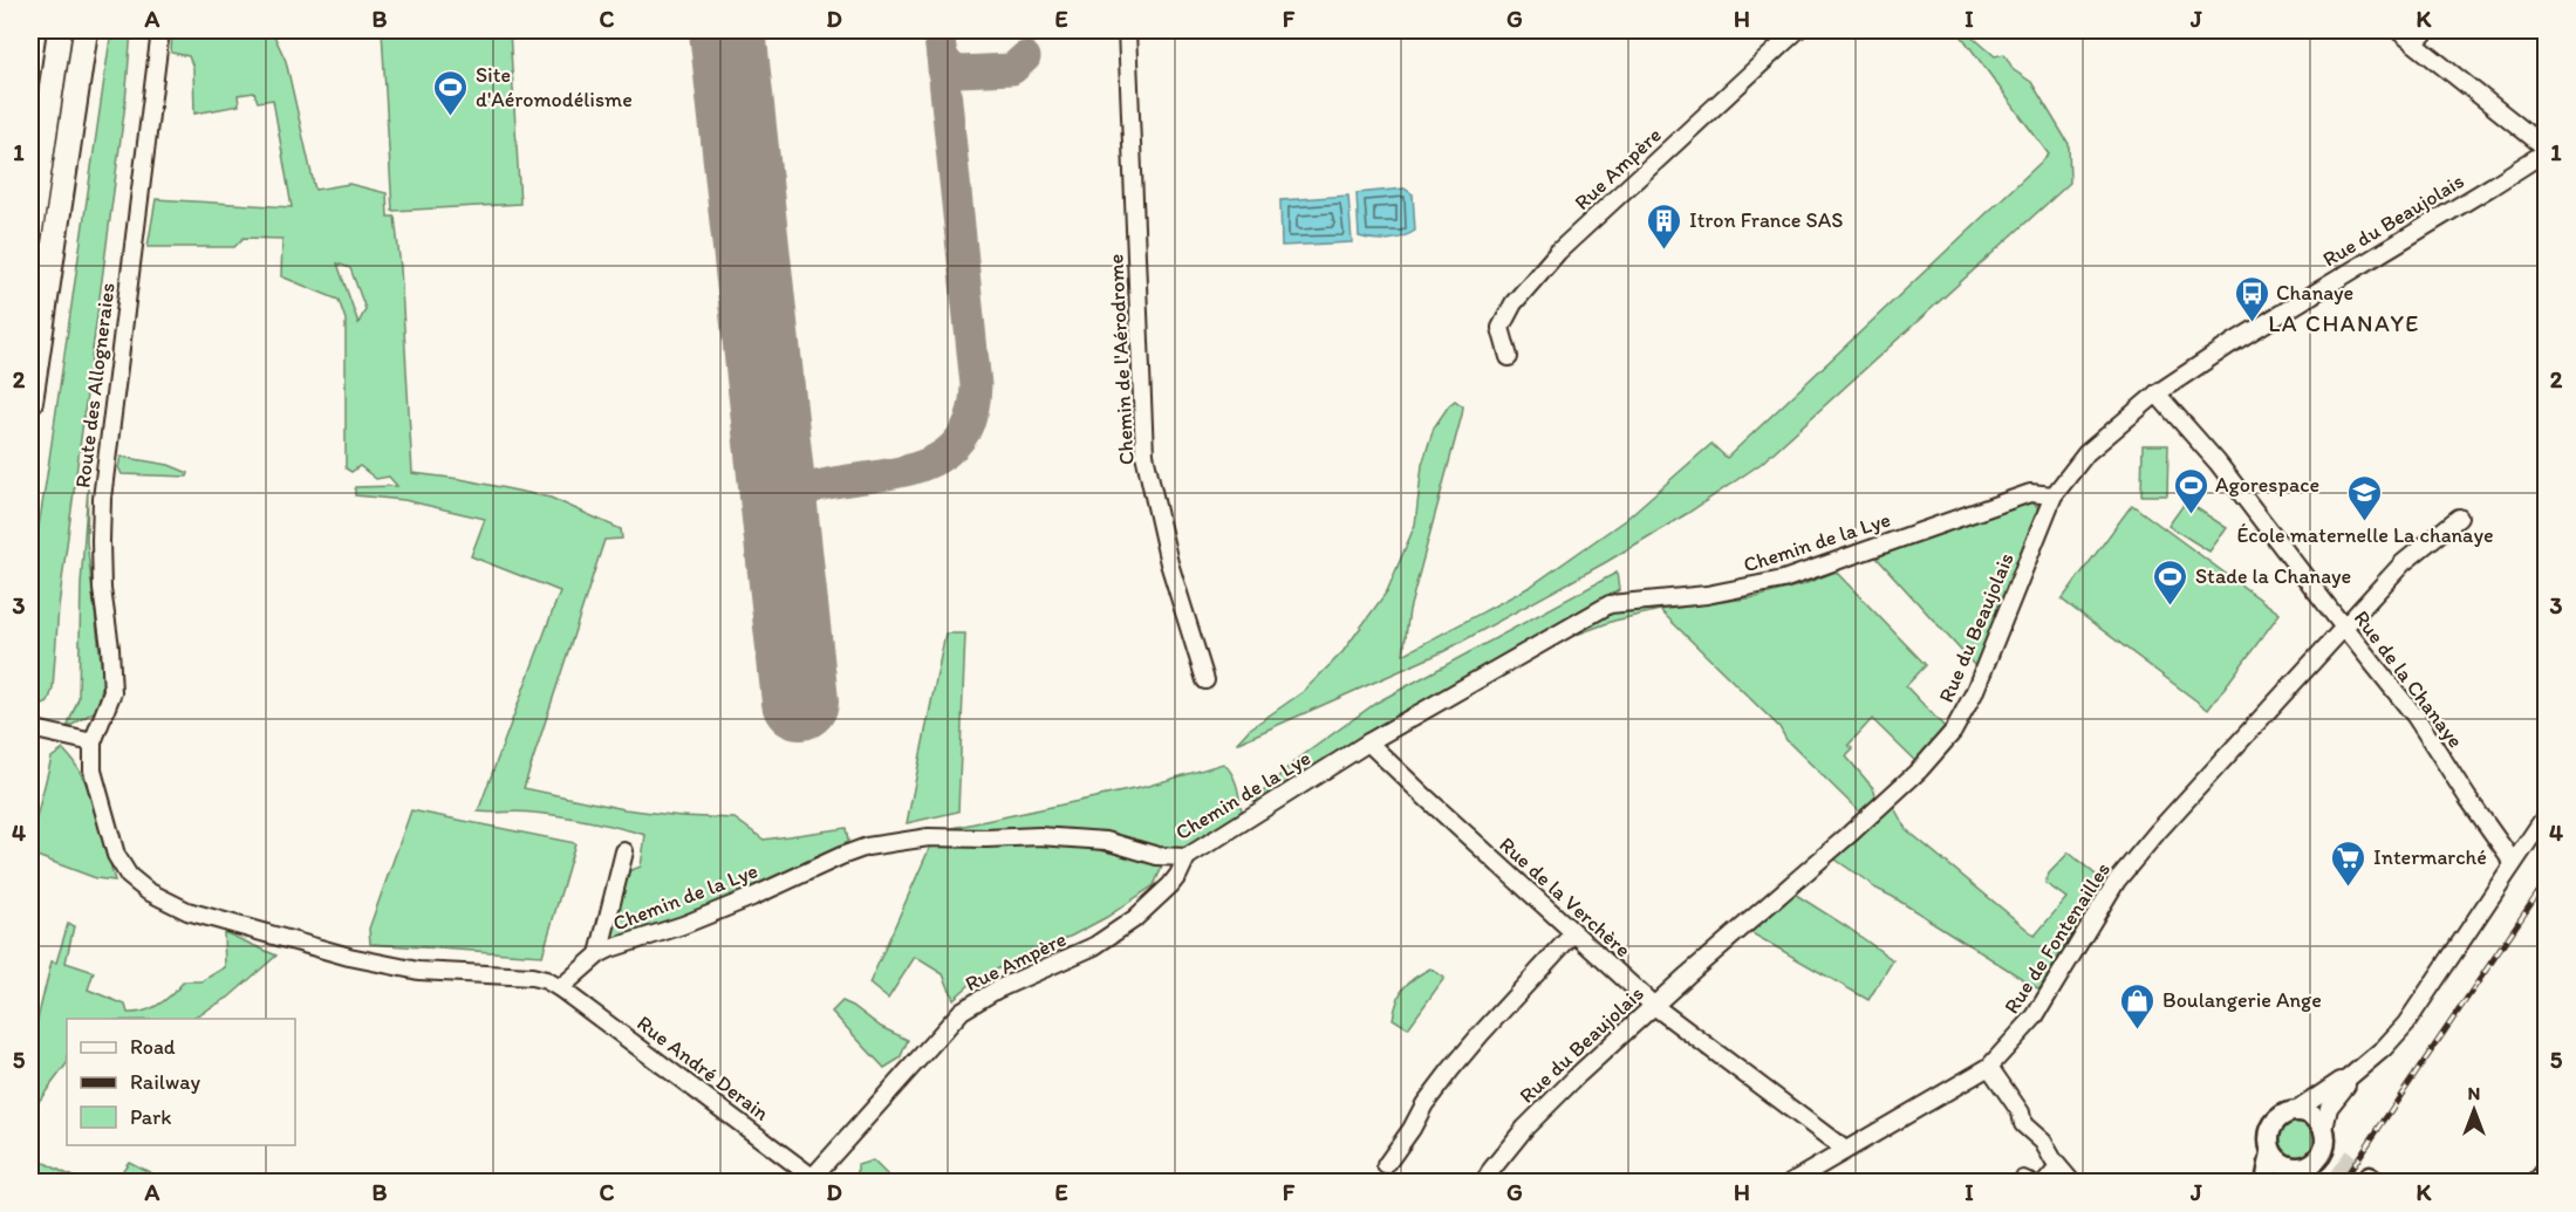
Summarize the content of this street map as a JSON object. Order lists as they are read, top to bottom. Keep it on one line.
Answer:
{"streets":{"street":["Rue Ampère","Rue du Beaujolais","Chemin de l'Aérodrome","Route des Allogneraies","Chemin de la Lye","Rue de la Chanaye","Rue de la Verchère","Rue de Fontenailles","Rue André Derain"]},"crossings":[["Rue Ampère","Chemin de la Lye"],["Rue Ampère","Rue André Derain"],["Rue du Beaujolais","Chemin de la Lye"],["Rue du Beaujolais","Rue de la Chanaye"],["Rue du Beaujolais","Rue de la Verchère"],["Chemin de la Lye","Rue de la Verchère"],["Chemin de la Lye","Rue André Derain"],["Rue de la Chanaye","Rue de Fontenailles"],["Rue de la Verchère","Rue de Fontenailles"]],"districts":["LA CHANAYE"],"places":{"sports":["Site d'Aéromodélisme","Agorespace","Stade la Chanaye"],"building":["Itron France SAS"],"bus stop":["Chanaye"],"school or university":["École maternelle La chanaye"],"supermarket":["Intermarché"],"shop":["Boulangerie Ange"]},"legend":["Road","Railway","Park"],"north":"top","grid":{"columns":["A","B","C","D","E","F","G","H","I","J","K"],"rows":["1","2","3","4","5"]}}
